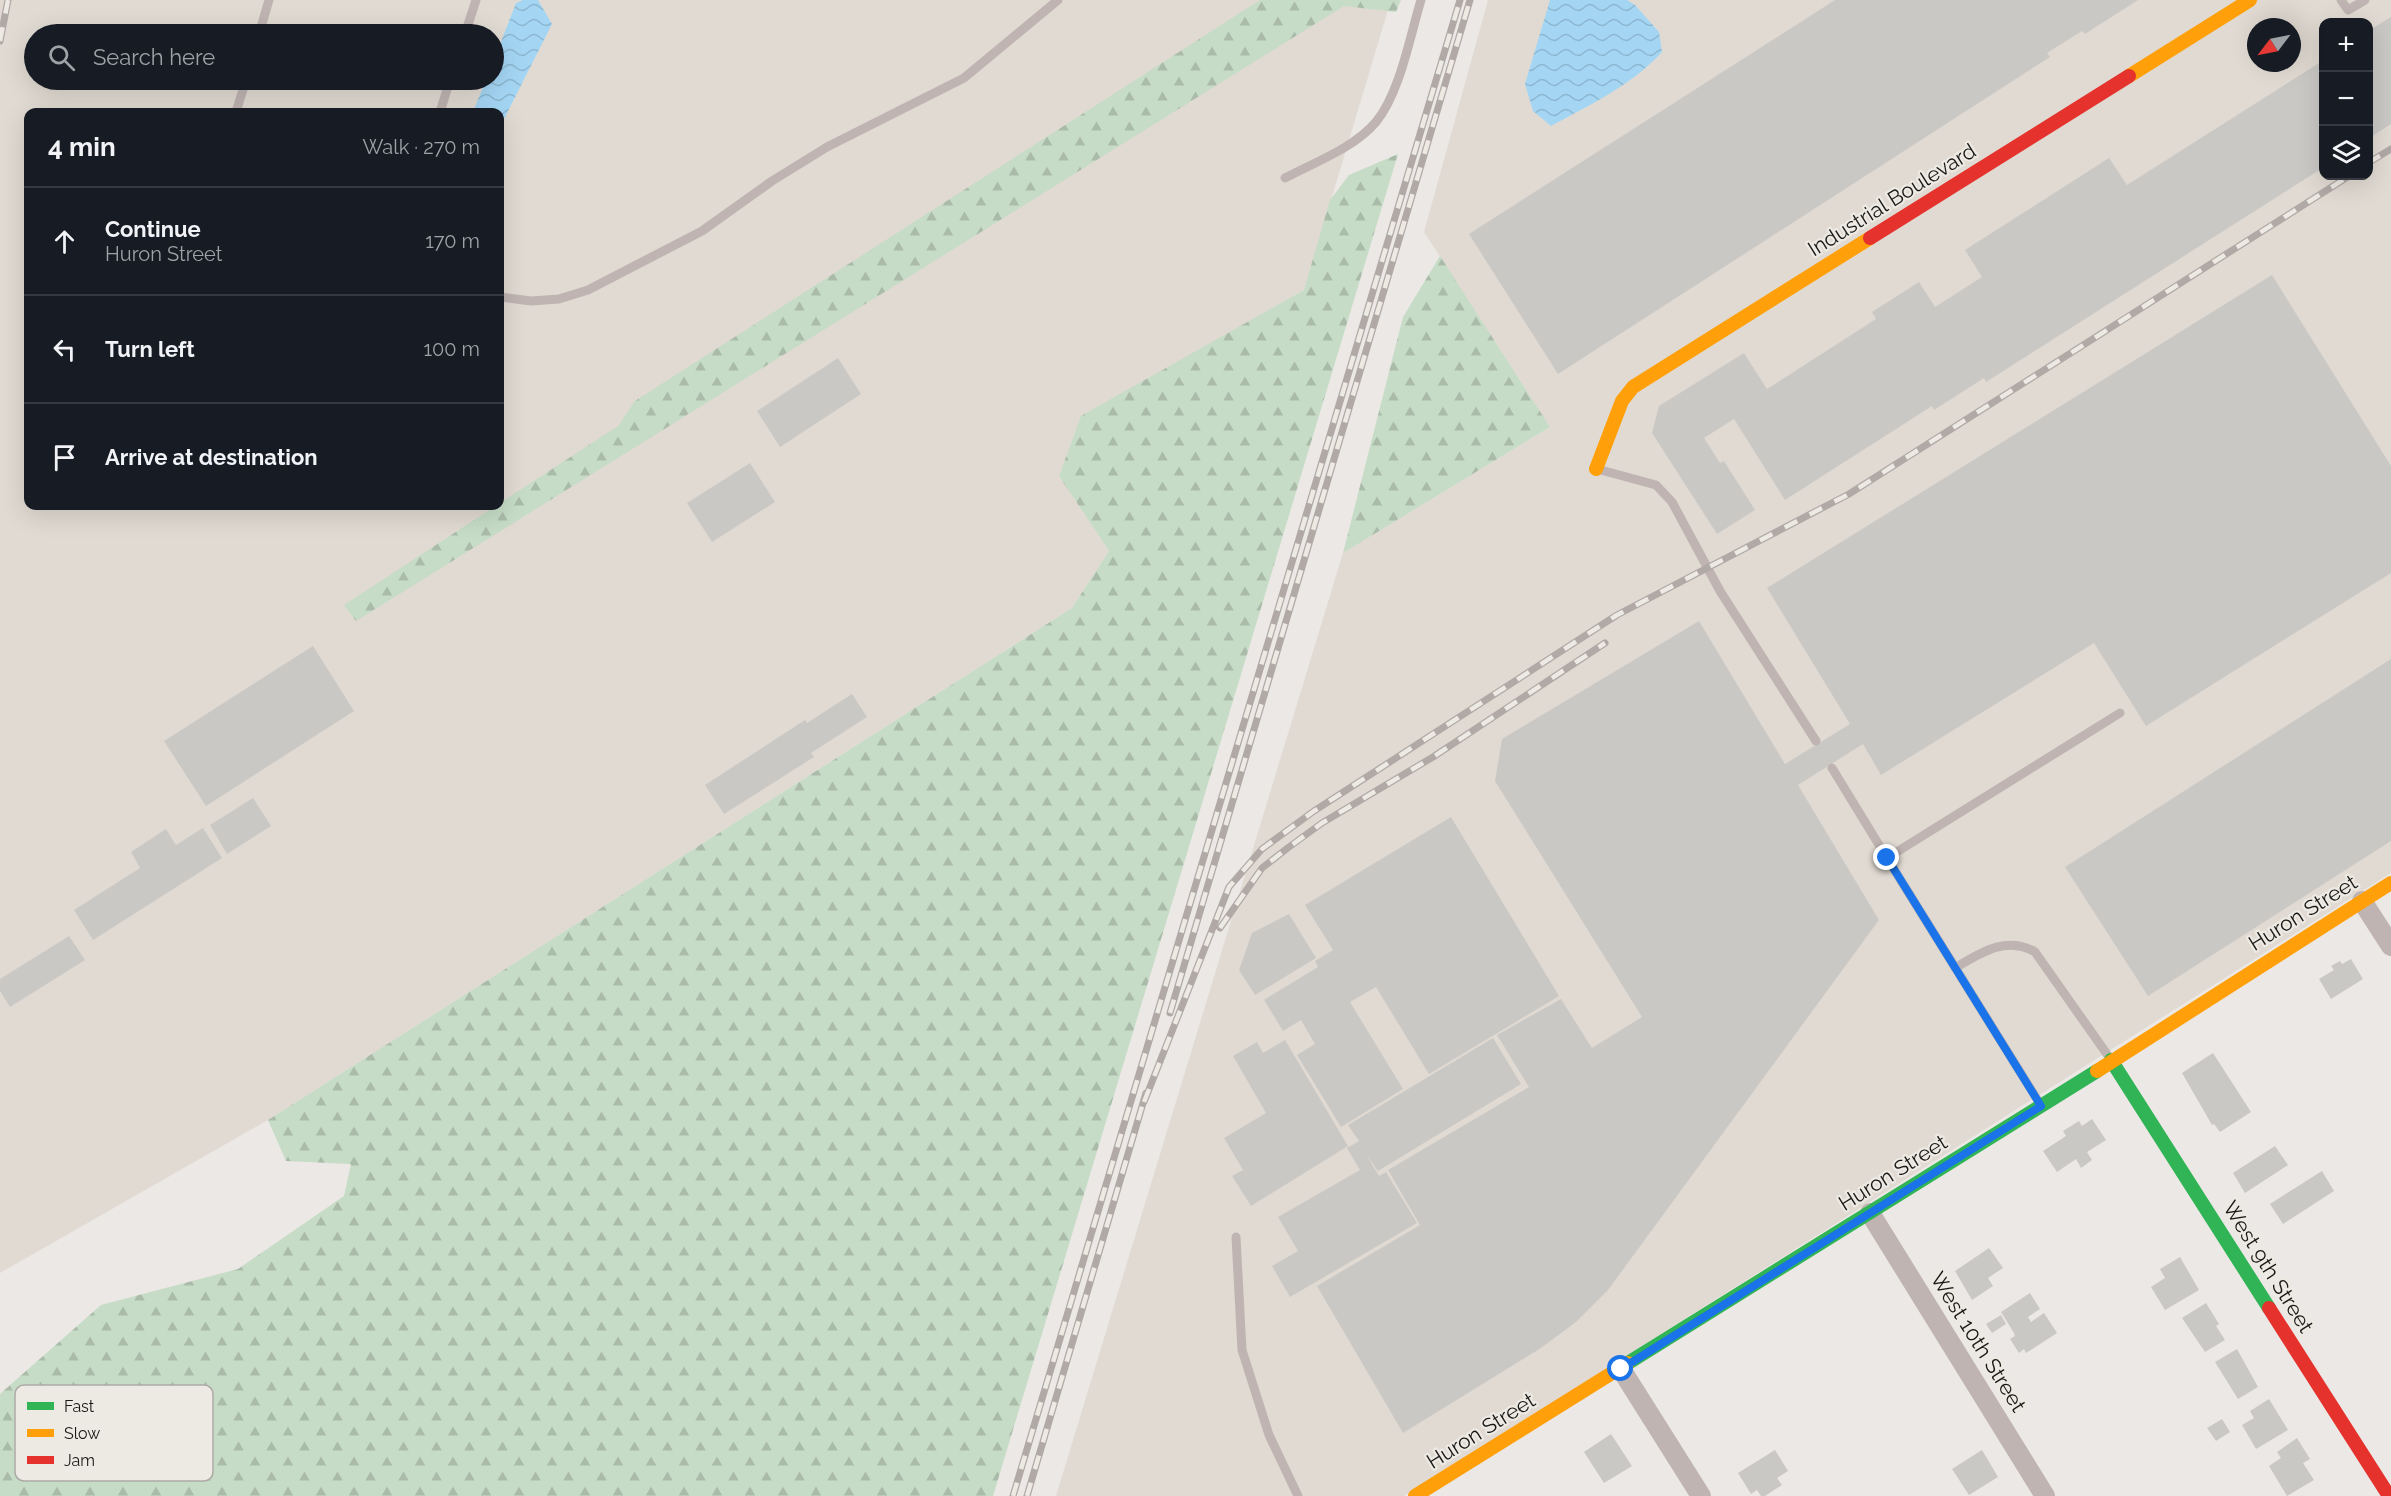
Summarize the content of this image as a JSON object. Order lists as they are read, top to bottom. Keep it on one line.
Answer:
{"streets":{"street":["Industrial Boulevard","Huron Street","West 9th Street","West 10th Street"]},"crossings":[["Huron Street","West 9th Street"],["Huron Street","West 10th Street"]],"legend":["Fast","Slow","Jam"],"north":"bottom left","page":{"map_buttons":["+","−"],"search":"Search here","heading":["4 min","Walk · 270 m"],"list":[["Continue","Huron Street","170 m"],["Turn left","100 m"],"Arrive at destination"]}}
